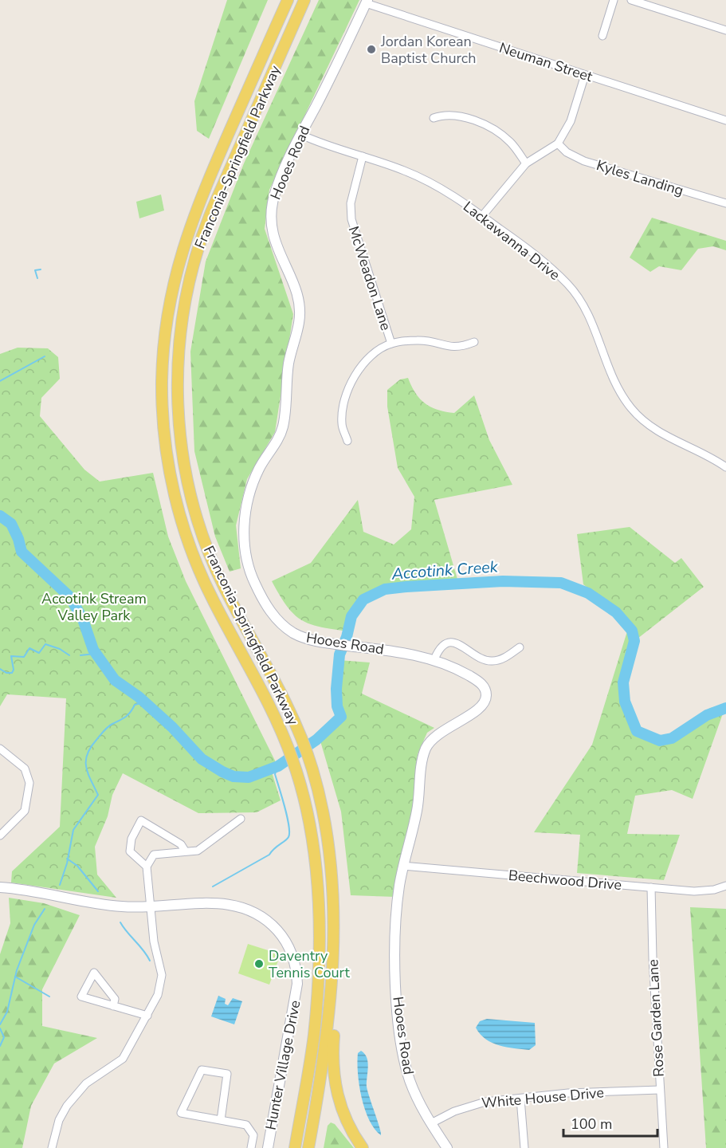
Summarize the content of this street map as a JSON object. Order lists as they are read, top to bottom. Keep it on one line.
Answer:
{"streets":{"main road":["Franconia-Springfield Parkway"],"street":["Neuman Street","Hooes Road","Kyles Landing","Lackawanna Drive","McWeadon Lane","Beechwood Drive","Rose Garden Lane","Hunter Village Drive","White House Drive"]},"crossings":[["Neuman Street","Hooes Road"],["Hooes Road","Lackawanna Drive"],["Hooes Road","Beechwood Drive"],["Hooes Road","White House Drive"],["Lackawanna Drive","McWeadon Lane"],["Beechwood Drive","Rose Garden Lane"],["Rose Garden Lane","White House Drive"]],"water":["Accotink Creek"],"parks":["Accotink Stream Valley Park"],"places":["Jordan Korean Baptist Church","Daventry Tennis Court"],"scale_bar":"100 m"}
